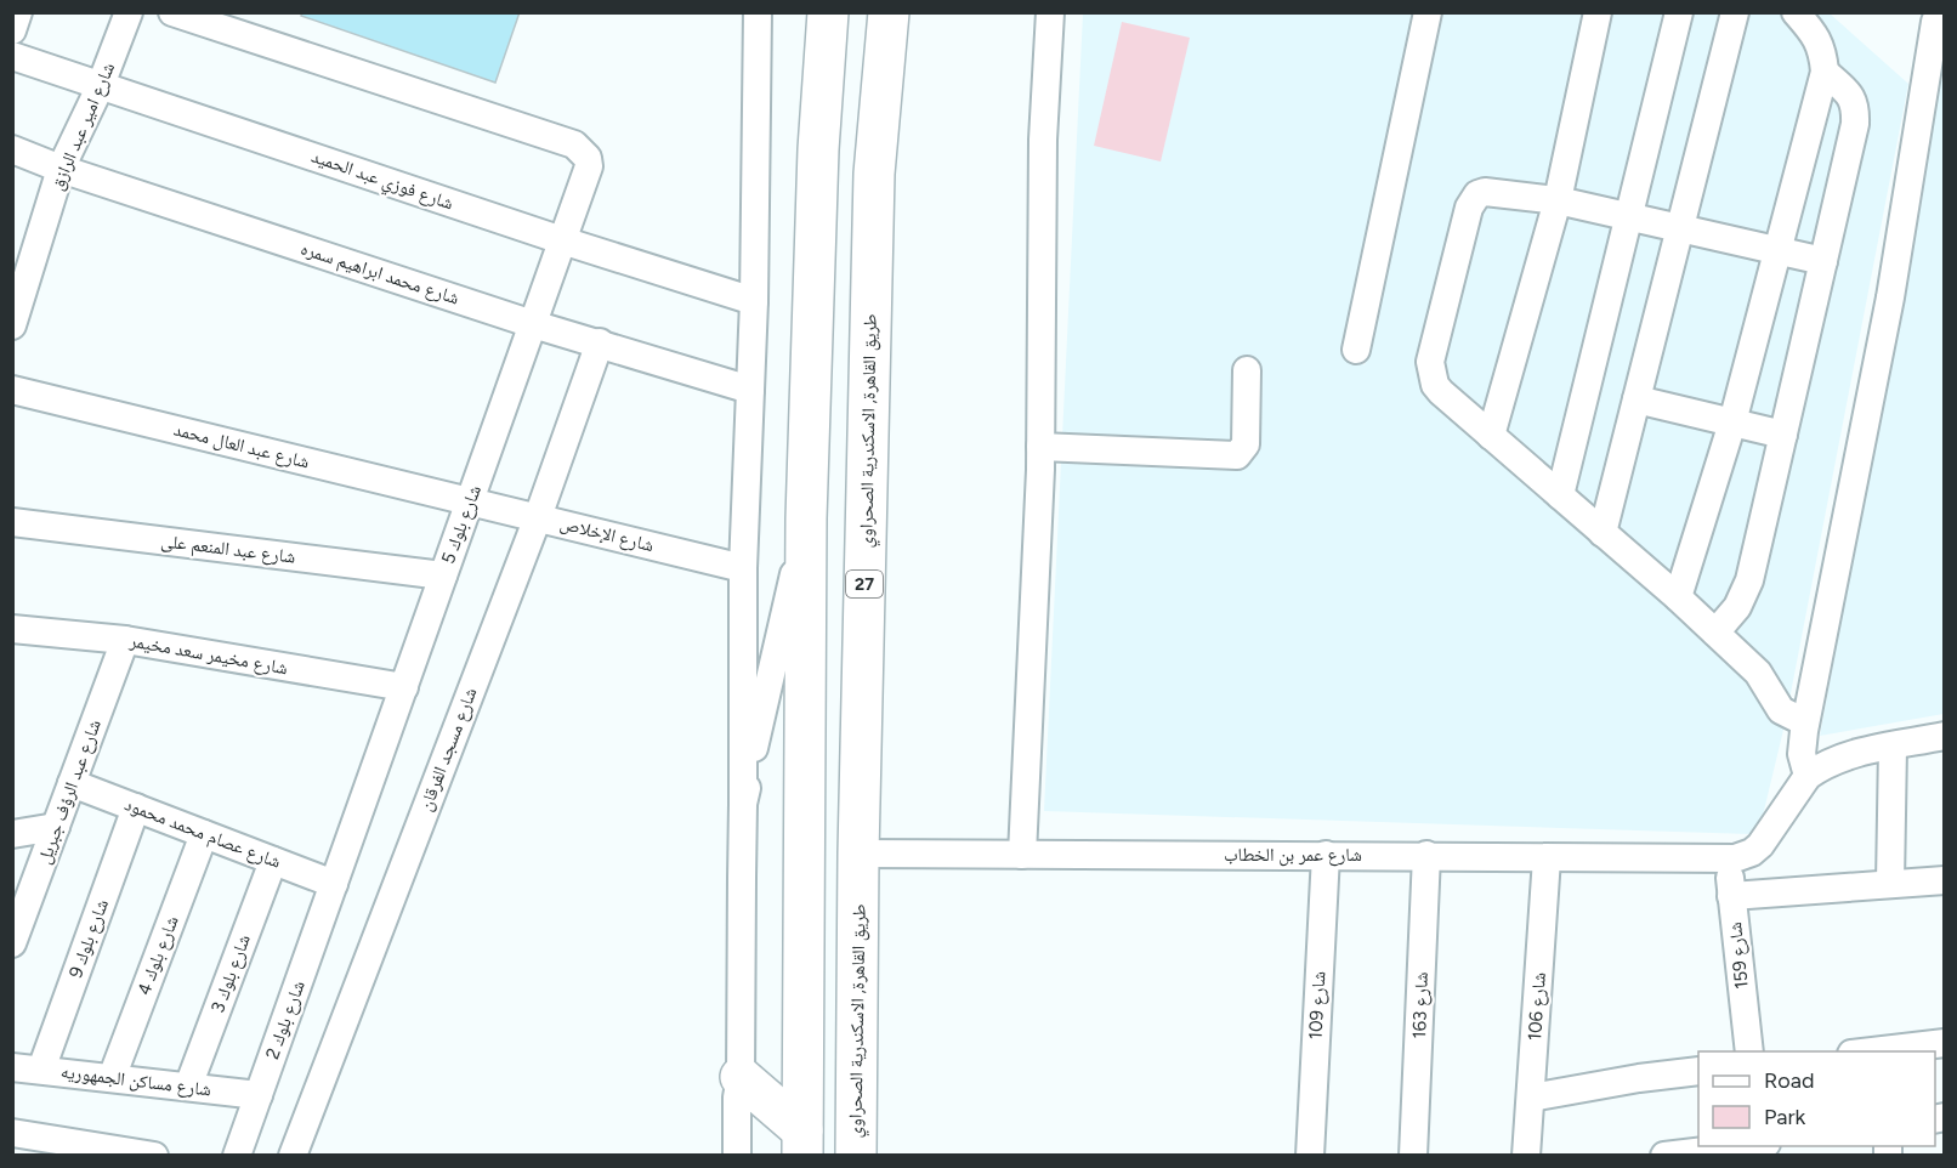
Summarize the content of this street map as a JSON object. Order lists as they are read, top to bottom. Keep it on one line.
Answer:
{"streets":{"highway":["طريق القاهرة, الاسكندرية الصحراوي","27"],"street":["شارع امير عبد الرازق","شارع فوزي عبد الحميد","شارع محمد ابراهيم سمره","شارع عبد العال محمد","شارع بلوك 5","شارع الإخلاص","شارع عبد المنعم على","شارع مخيمر سعد مخيمر","شارع مسجد الفرقان","شارع عبد الرؤف جبريل","شارع عصام محمد محمود","شارع عمر بن الخطاب","شارع بلوك 9","شارع بلوك 4","شارع 159","شارع بلوك 3","شارع 109","شارع 163","شارع 106","شارع بلوك 2","شارع مساكن الجمهوريه"]},"crossings":[["شارع امير عبد الرازق","شارع فوزي عبد الحميد"],["شارع امير عبد الرازق","شارع محمد ابراهيم سمره"],["شارع فوزي عبد الحميد","شارع بلوك 5"],["شارع محمد ابراهيم سمره","شارع بلوك 5"],["شارع محمد ابراهيم سمره","شارع مسجد الفرقان"],["طريق القاهرة, الاسكندرية الصحراوي","شارع عمر بن الخطاب"],["شارع عبد العال محمد","شارع بلوك 5"],["شارع عبد العال محمد","شارع الإخلاص"],["شارع بلوك 5","شارع الإخلاص"],["شارع بلوك 5","شارع عبد المنعم على"],["شارع بلوك 5","شارع مخيمر سعد مخيمر"],["شارع بلوك 5","شارع عصام محمد محمود"],["شارع بلوك 5","شارع بلوك 2"],["شارع الإخلاص","شارع مسجد الفرقان"],["شارع مخيمر سعد مخيمر","شارع عبد الرؤف جبريل"],["شارع عبد الرؤف جبريل","شارع عصام محمد محمود"],["شارع عصام محمد محمود","شارع بلوك 9"],["شارع عصام محمد محمود","شارع بلوك 4"],["شارع عصام محمد محمود","شارع بلوك 3"],["شارع عصام محمد محمود","شارع بلوك 2"],["شارع عمر بن الخطاب","شارع 159"],["شارع عمر بن الخطاب","شارع 109"],["شارع عمر بن الخطاب","شارع 163"],["شارع عمر بن الخطاب","شارع 106"],["شارع بلوك 9","شارع مساكن الجمهوريه"],["شارع بلوك 4","شارع مساكن الجمهوريه"],["شارع بلوك 3","شارع مساكن الجمهوريه"],["شارع بلوك 2","شارع مساكن الجمهوريه"]],"legend":["Road","Park"]}
